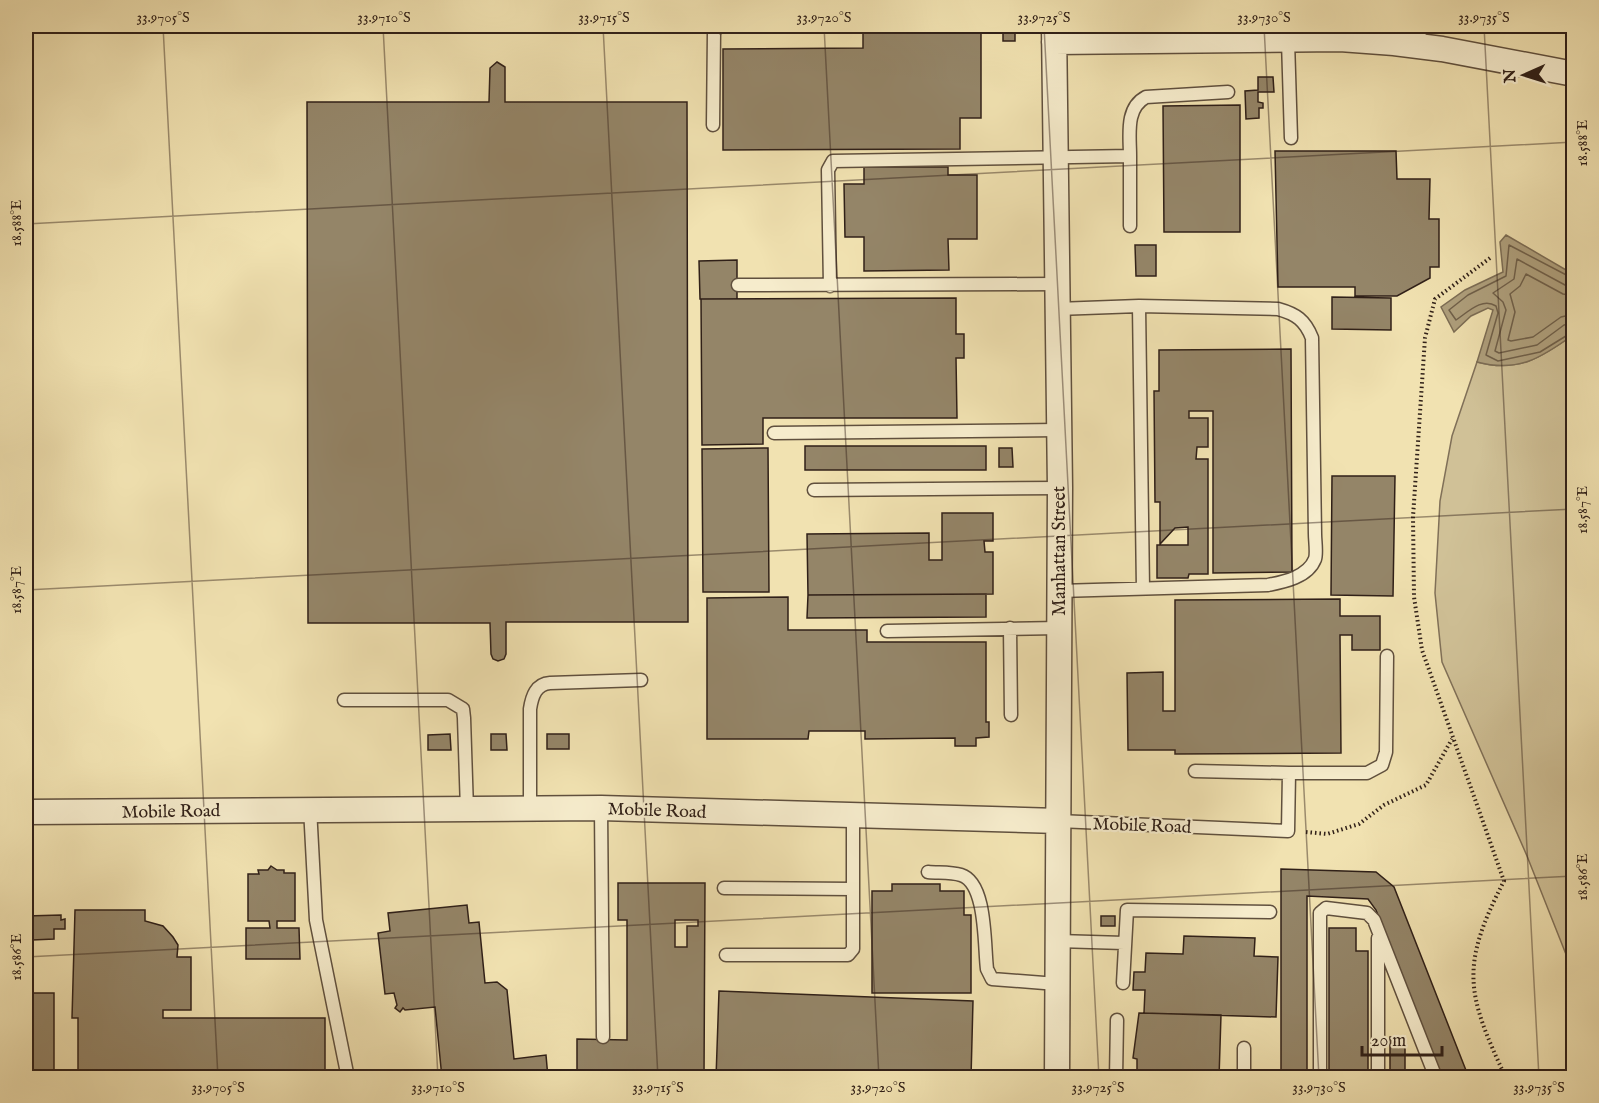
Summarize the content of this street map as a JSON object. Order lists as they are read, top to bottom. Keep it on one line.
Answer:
{"streets":{"street":["Manhattan Street","Mobile Road"]},"crossings":[["Manhattan Street","Mobile Road"]],"scale_bar":"20 m","north":"left","coordinates":["33.9705°S","33.9710°S","33.9715°S","33.9720°S","33.9725°S","33.9730°S","33.9735°S","18.588°E","18.587°E","18.586°E"]}
